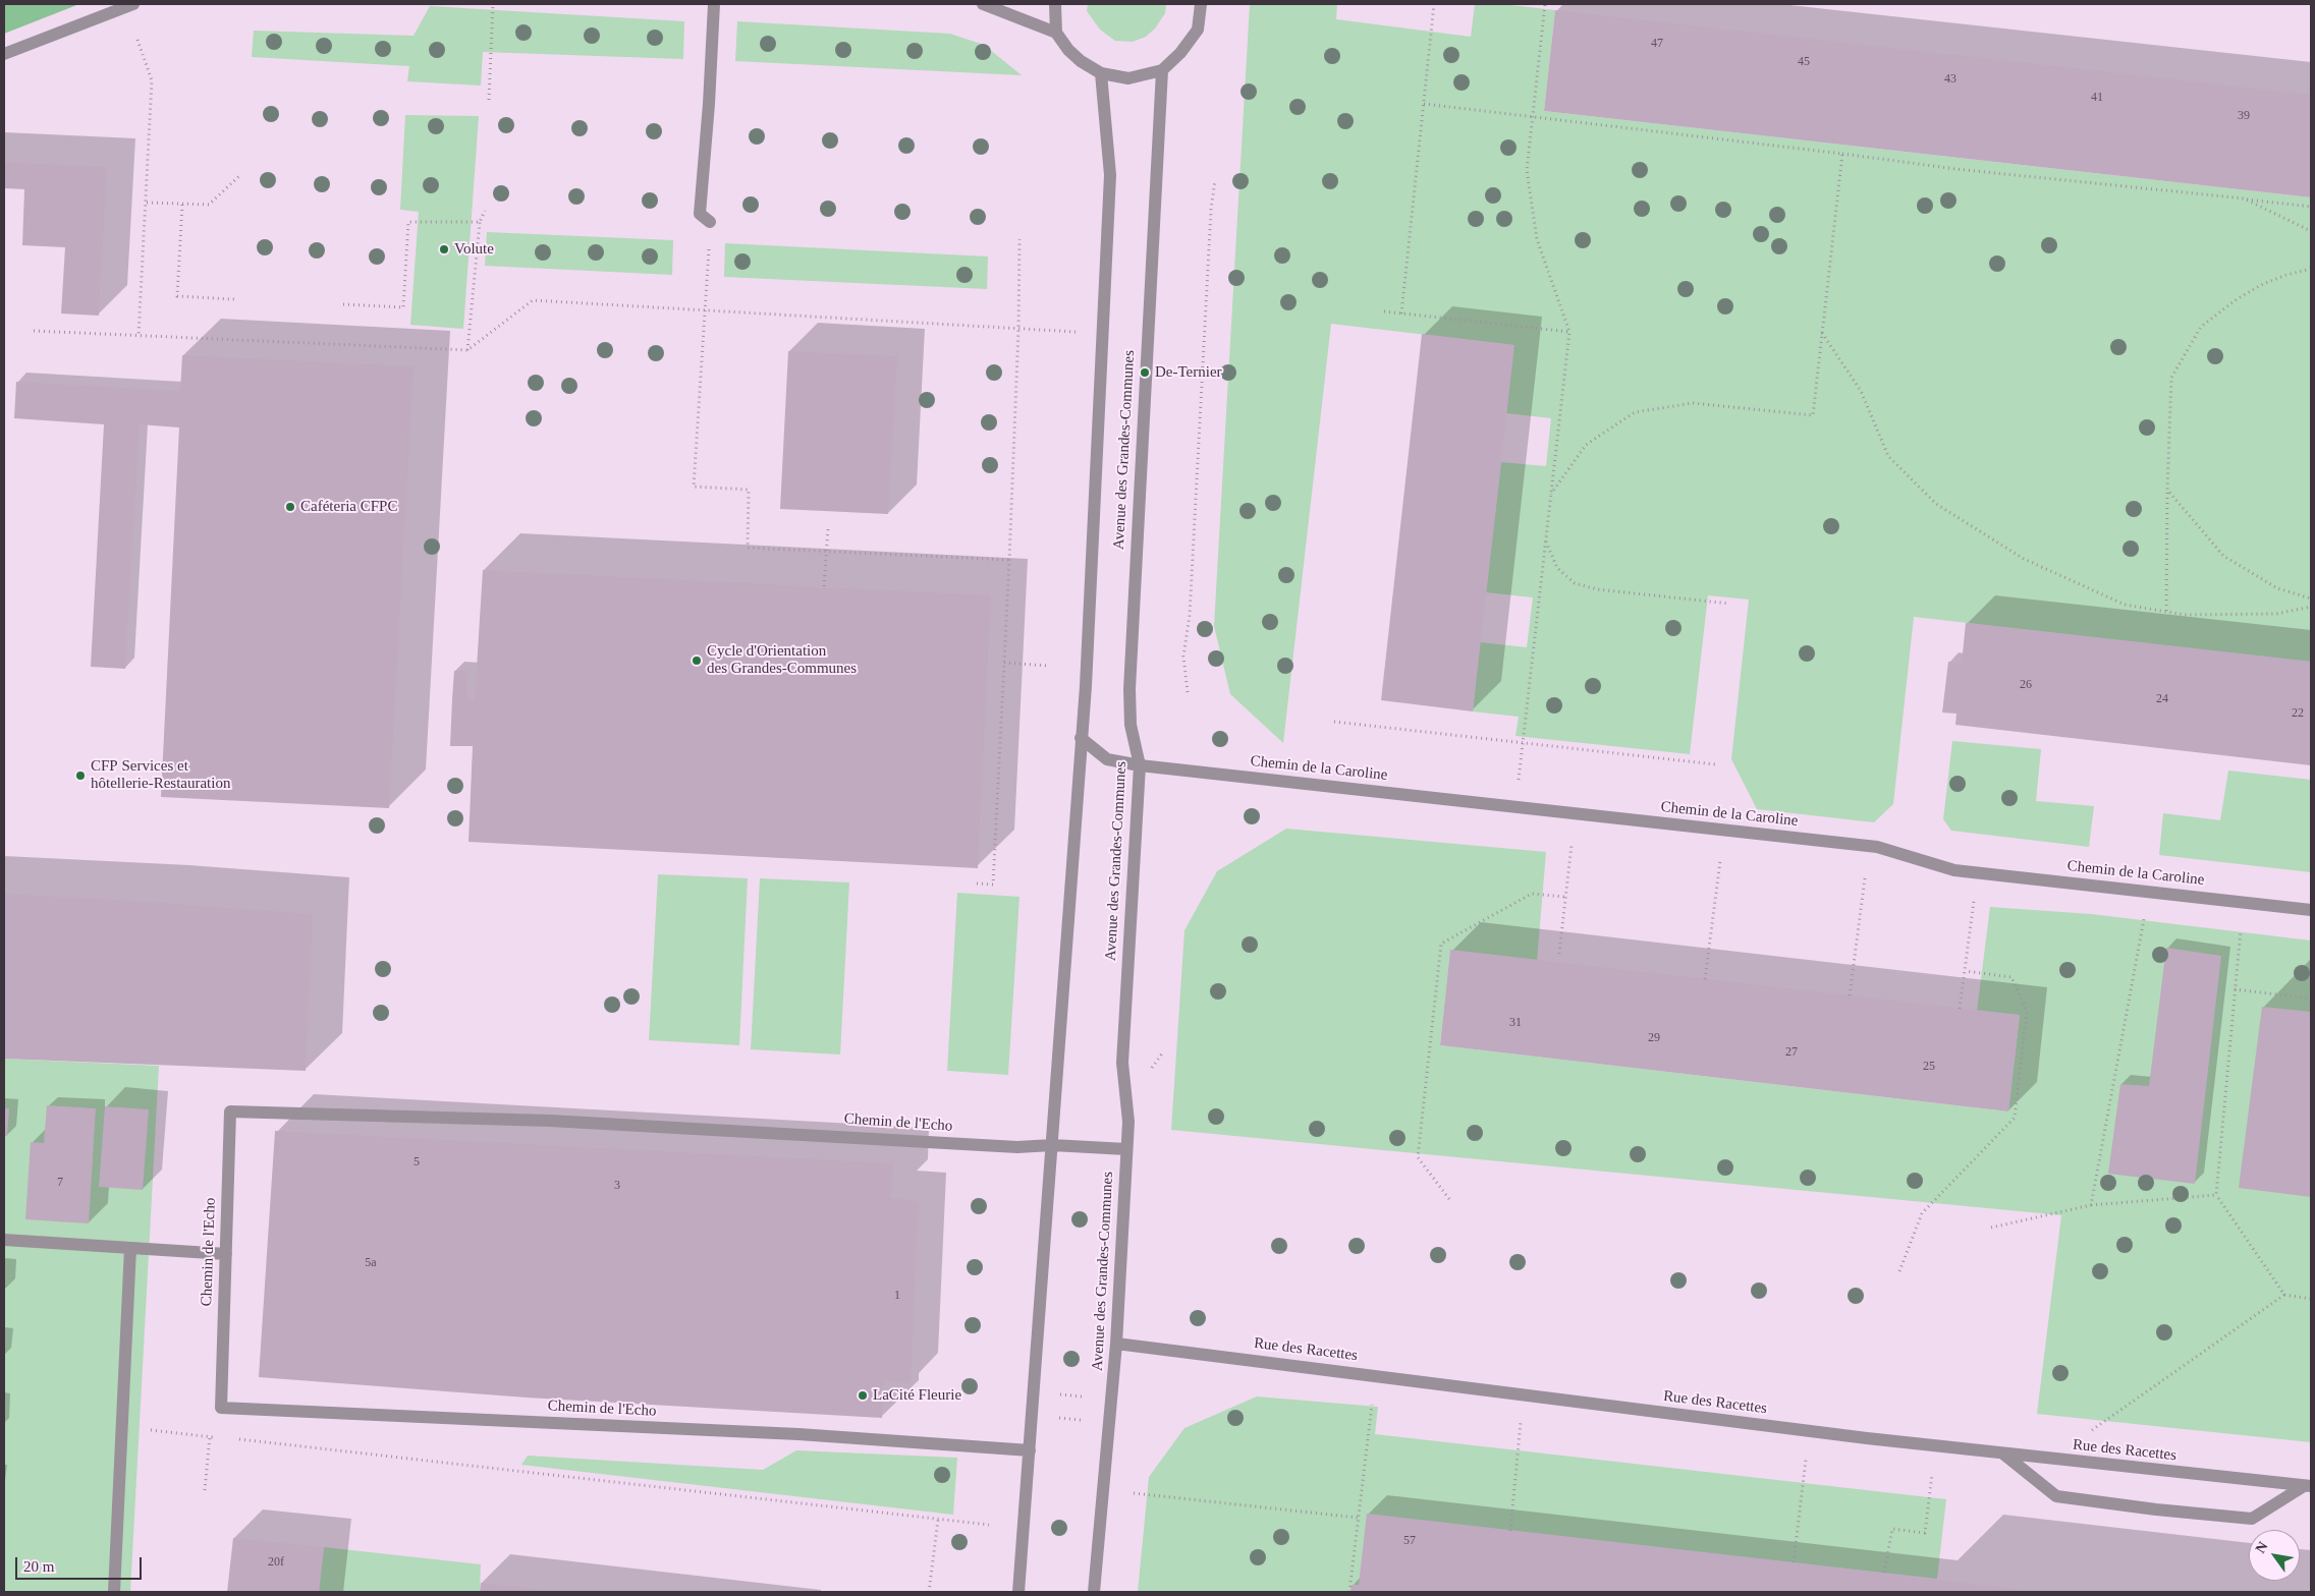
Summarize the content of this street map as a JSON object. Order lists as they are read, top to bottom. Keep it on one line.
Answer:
{"streets":{"street":["Avenue des Grandes-Communes","Chemin de la Caroline","Chemin de l'Echo","Rue des Racettes"]},"crossings":[["Avenue des Grandes-Communes","Chemin de la Caroline"],["Avenue des Grandes-Communes","Chemin de l'Echo"],["Avenue des Grandes-Communes","Rue des Racettes"]],"places":["Volute","De-Ternier","Caféteria CFPC","Cycle d'Orientation des Grandes-Communes","CFP Services et hôtellerie-Restauration","LaCité Fleurie"],"house_numbers":["47","45","43","41","39","26","24","22","31","29","27","25","5","7","3","5a","1","57","20f"],"scale_bar":"20 m","north":"top left"}
